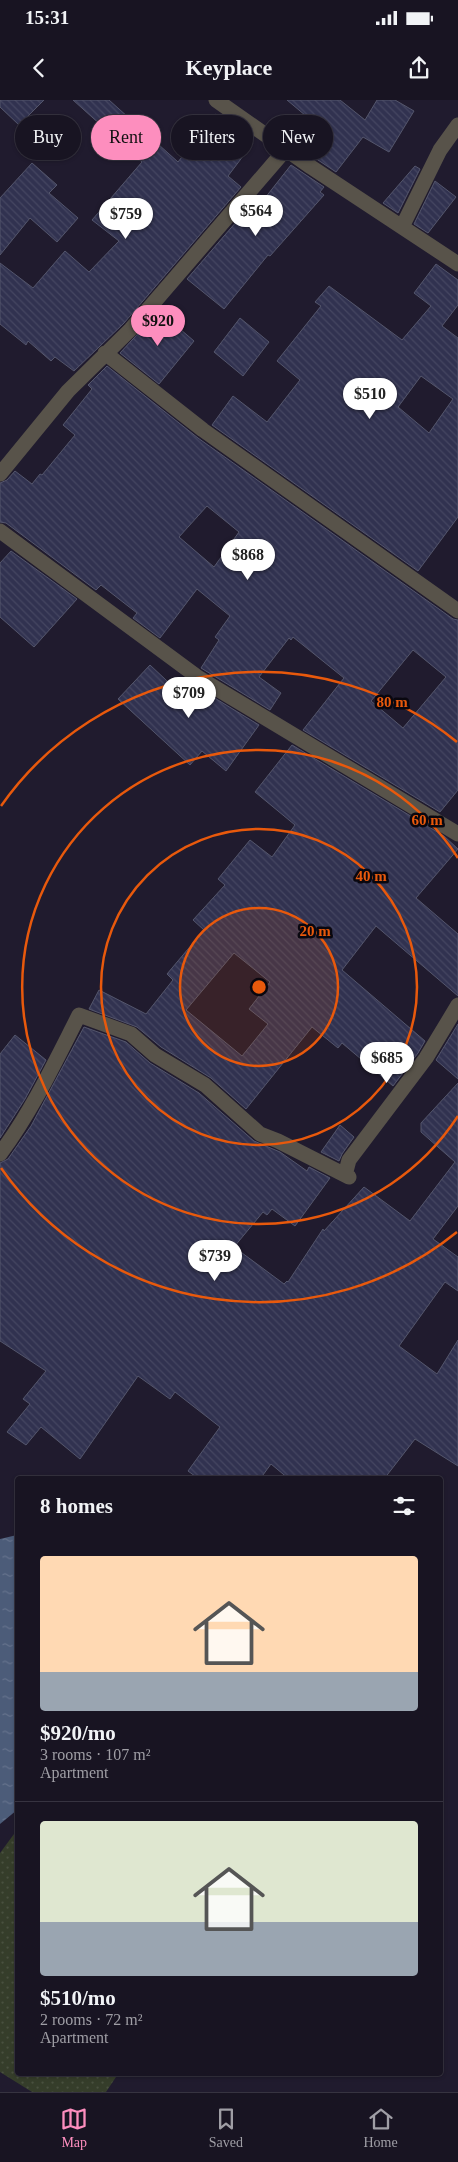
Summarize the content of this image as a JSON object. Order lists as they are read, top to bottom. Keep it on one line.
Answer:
{"page":{"status":"15:31","header":"Keyplace","chip":["Buy","Rent","Filters","New"],"price":["$564","$759","$920","$510","$868","$709","$685","$739"],"heading":"8 homes","list":[{"name":"$920/mo","note":"3 rooms · 107 m² · Apartment"},{"name":"$510/mo","note":"2 rooms · 72 m² · Apartment"}],"tabs":["Map","Saved","Home"]},"rings":["80 m","60 m","40 m","20 m"]}
